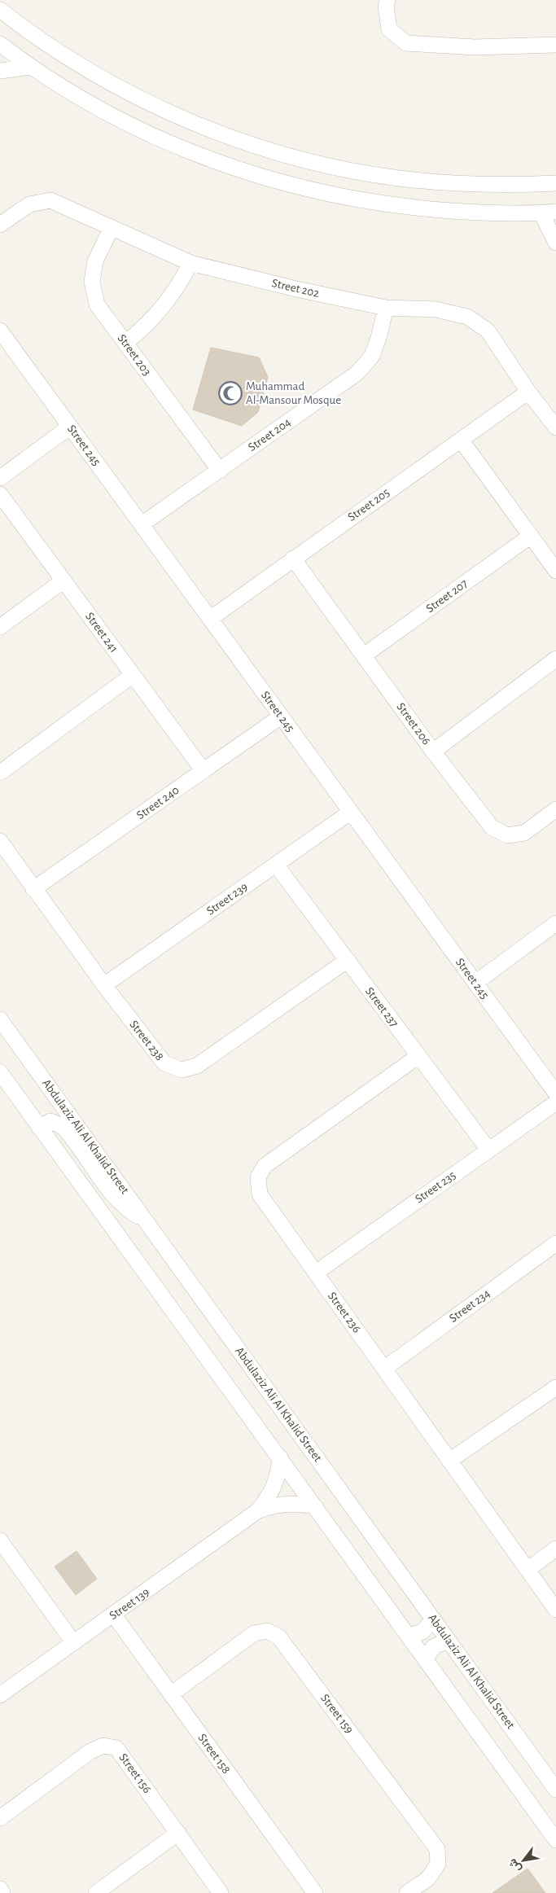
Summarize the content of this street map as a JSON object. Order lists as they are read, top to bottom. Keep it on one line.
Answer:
{"streets":{"street":["Street 202","Street 203","Street 204","Street 245","Street 205","Street 207","Street 241","Street 206","Street 240","Street 239","Street 237","Street 238","Abdulaziz Ali Al Khalid Street","Street 235","Street 234","Street 236","Street 139","Street 159","Street 158","Street 156"]},"crossings":[["Street 202","Street 203"],["Street 202","Street 204"],["Street 202","Street 205"],["Street 203","Street 204"],["Street 204","Street 245"],["Street 245","Street 205"],["Street 245","Street 240"],["Street 245","Street 239"],["Street 205","Street 206"],["Street 207","Street 206"],["Street 241","Street 240"],["Street 240","Street 238"],["Street 239","Street 237"],["Street 239","Street 238"],["Street 237","Street 238"],["Street 237","Street 235"],["Street 237","Street 236"],["Street 235","Street 236"],["Street 234","Street 236"],["Street 139","Street 158"],["Street 159","Street 158"]],"places":{"mosque":["Muhammad Al-Mansour Mosque"]},"north":"bottom left"}
